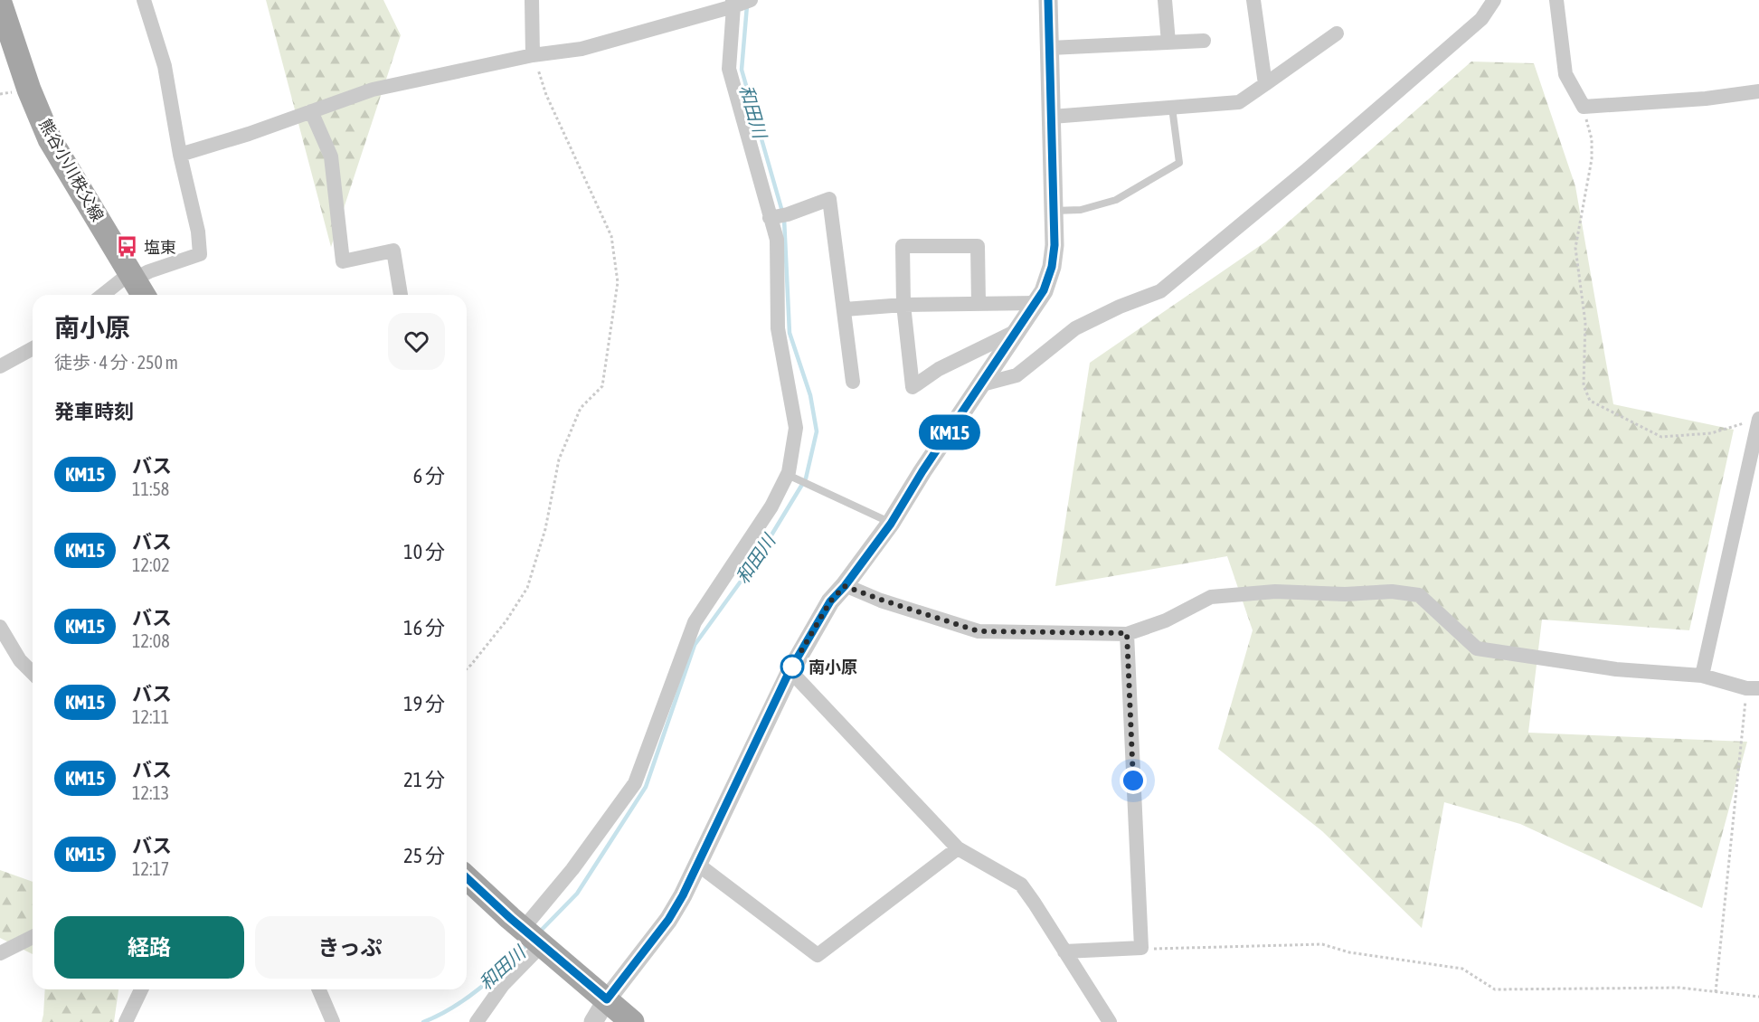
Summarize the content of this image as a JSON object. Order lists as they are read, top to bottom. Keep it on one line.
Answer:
{"streets":{"main road":["熊谷小川秩父線"]},"water":["和田川"],"places":{"bus stop":["塩東"],"other":["南小原"]},"lines":["bus line KM15"],"page":{"on_map":"KM15","heading":[["南小原","徒歩 · 4 分 · 250 m"],"発車時刻"],"list":[{"mark":"KM15","name":"バス","note":"11:58","value":"6 分"},{"mark":"KM15","name":"バス","note":"12:02","value":"10 分"},{"mark":"KM15","name":"バス","note":"12:08","value":"16 分"},{"mark":"KM15","name":"バス","note":"12:11","value":"19 分"},{"mark":"KM15","name":"バス","note":"12:13","value":"21 分"},{"mark":"KM15","name":"バス","note":"12:17","value":"25 分"}],"buttons":["経路","きっぷ"]}}
